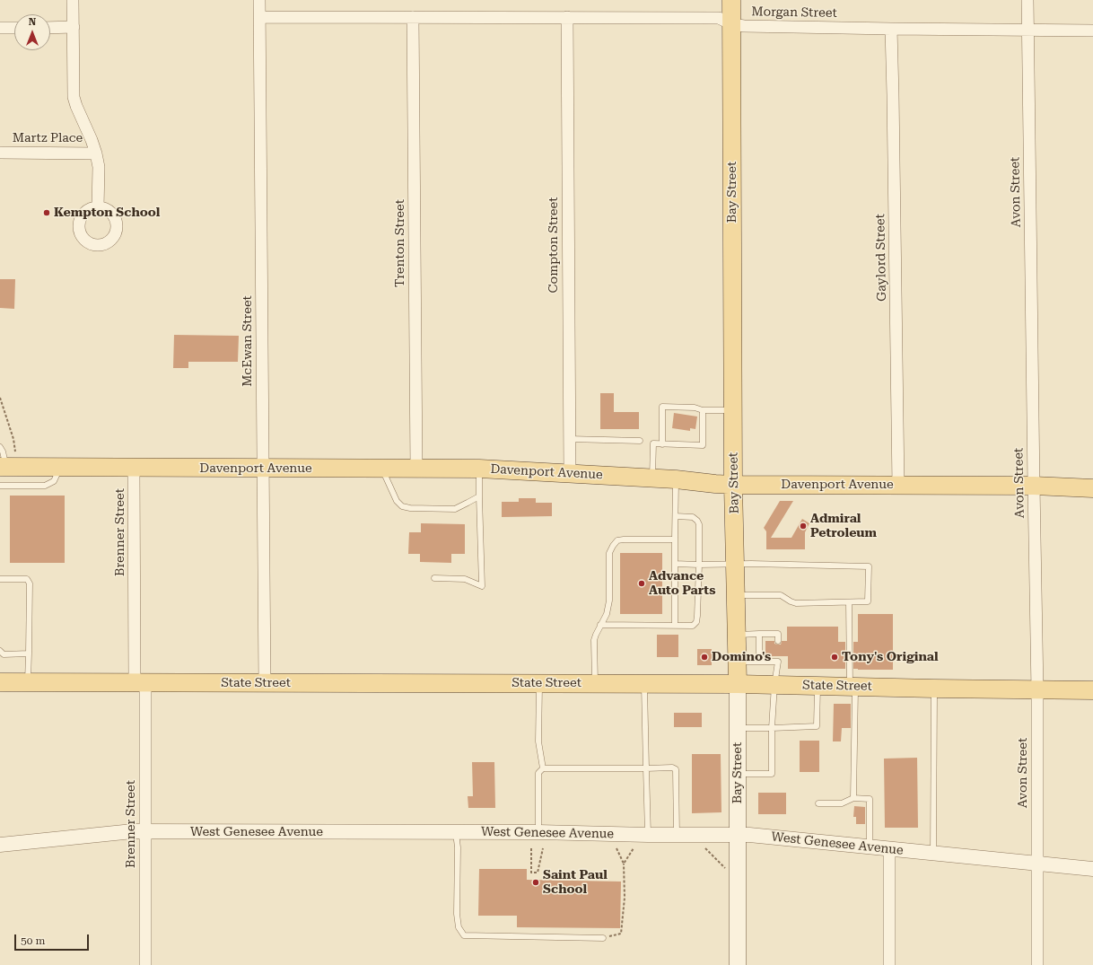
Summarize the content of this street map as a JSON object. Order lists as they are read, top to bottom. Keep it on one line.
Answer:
{"streets":{"main road":["Bay Street","Davenport Avenue","State Street"],"street":["Morgan Street","Martz Place","Avon Street","Trenton Street","Compton Street","Gaylord Street","McEwan Street","Brenner Street","West Genesee Avenue"]},"crossings":[["Morgan Street","Bay Street"],["Morgan Street","Avon Street"],["Morgan Street","Trenton Street"],["Morgan Street","Compton Street"],["Morgan Street","Gaylord Street"],["Morgan Street","McEwan Street"],["Bay Street","Davenport Avenue"],["Bay Street","State Street"],["Bay Street","West Genesee Avenue"],["Avon Street","Davenport Avenue"],["Avon Street","State Street"],["Avon Street","West Genesee Avenue"],["Trenton Street","Davenport Avenue"],["Compton Street","Davenport Avenue"],["Gaylord Street","Davenport Avenue"],["McEwan Street","Davenport Avenue"],["McEwan Street","State Street"],["Davenport Avenue","Brenner Street"],["Brenner Street","State Street"],["Brenner Street","West Genesee Avenue"]],"places":["Kempton School","Admiral Petroleum","Advance Auto Parts","Domino's","Tony's Original","Saint Paul School"],"scale_bar":"50 m","north":"top"}
